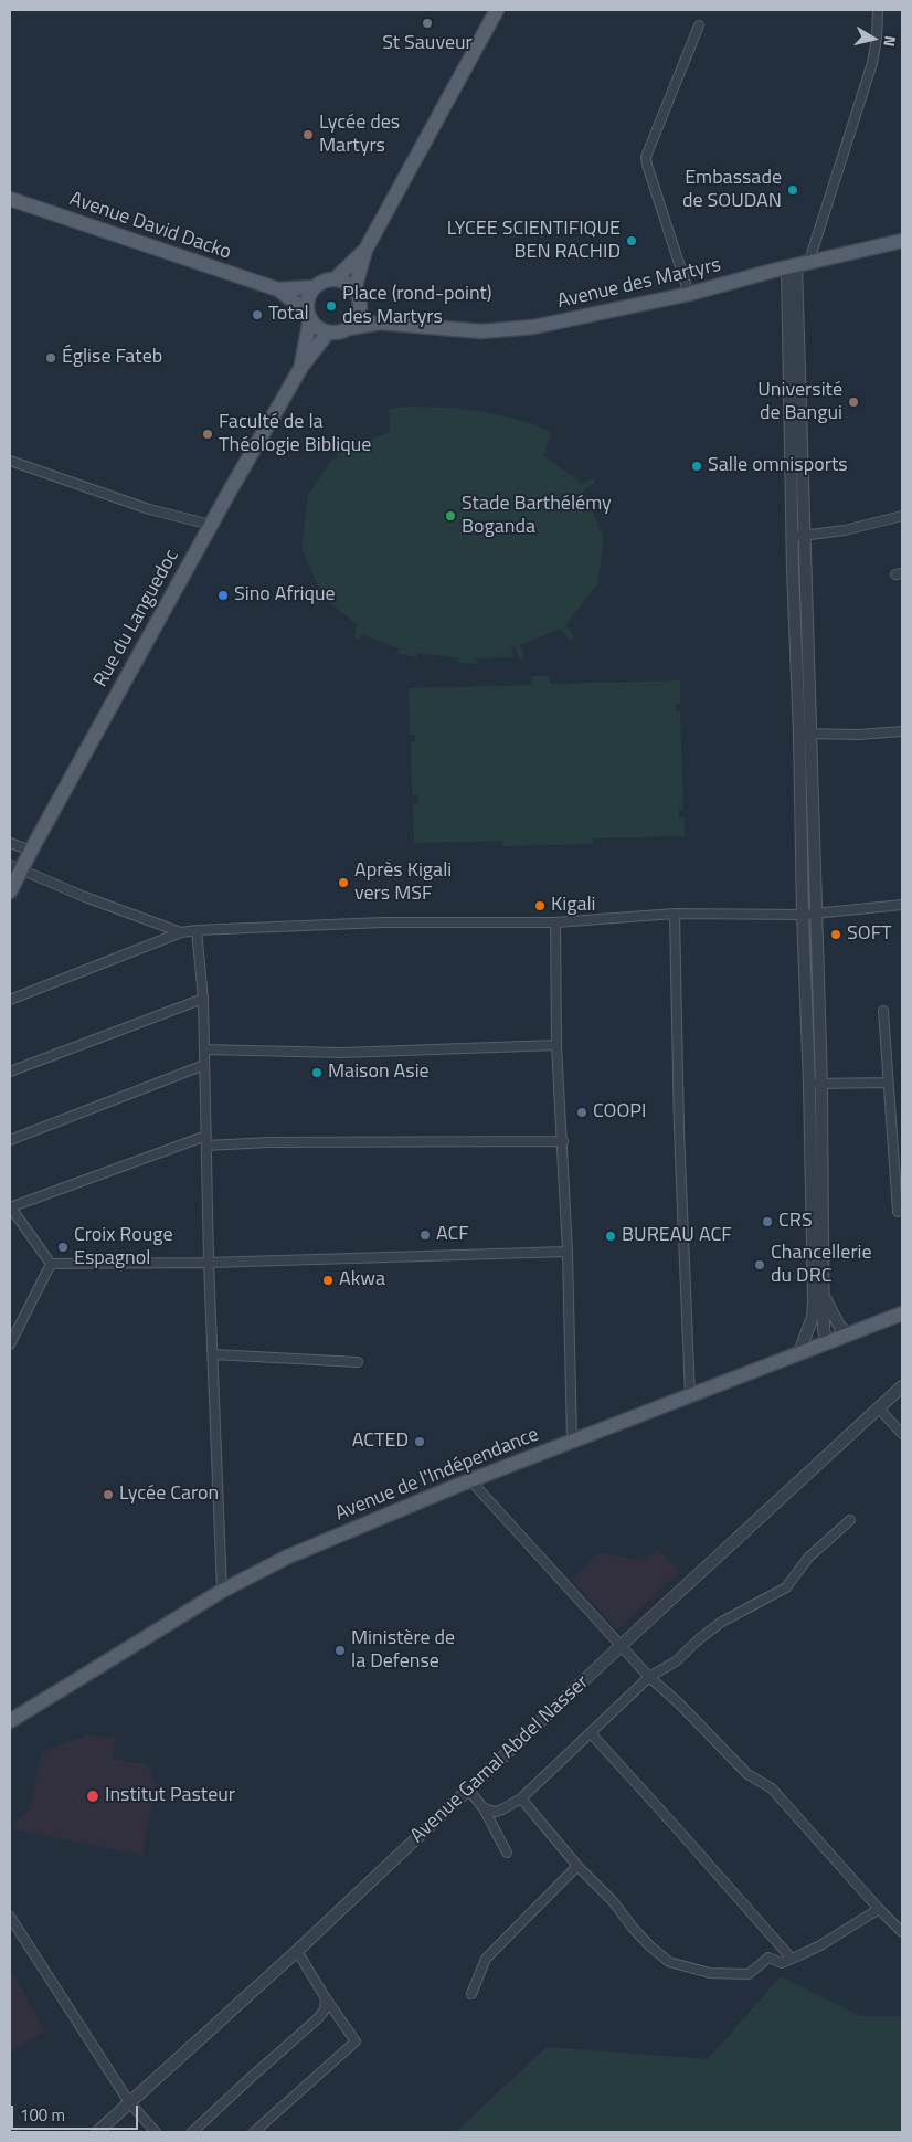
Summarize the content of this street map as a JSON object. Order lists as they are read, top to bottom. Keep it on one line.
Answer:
{"streets":{"main road":["Avenue David Dacko","Avenue des Martyrs","Rue du Languedoc","Avenue de l'Indépendance"],"street":["Avenue Gamal Abdel Nasser"]},"crossings":[["Avenue David Dacko","Avenue des Martyrs"],["Avenue David Dacko","Rue du Languedoc"],["Avenue des Martyrs","Rue du Languedoc"]],"places":["St Sauveur","Lycée des Martyrs","Embassade de SOUDAN","LYCEE SCIENTIFIQUE BEN RACHID","Place (rond-point) des Martyrs","Total","Église Fateb","Université de Bangui","Faculté de la Théologie Biblique","Salle omnisports","Stade Barthélémy Boganda","Sino Afrique","Après Kigali vers MSF","Kigali","SOFT","Maison Asie","COOPI","CRS","ACF","BUREAU ACF","Croix Rouge Espagnol","Chancellerie du DRC","Akwa","ACTED","Lycée Caron","Ministère de la Defense","Institut Pasteur"],"scale_bar":"100 m","north":"right"}
